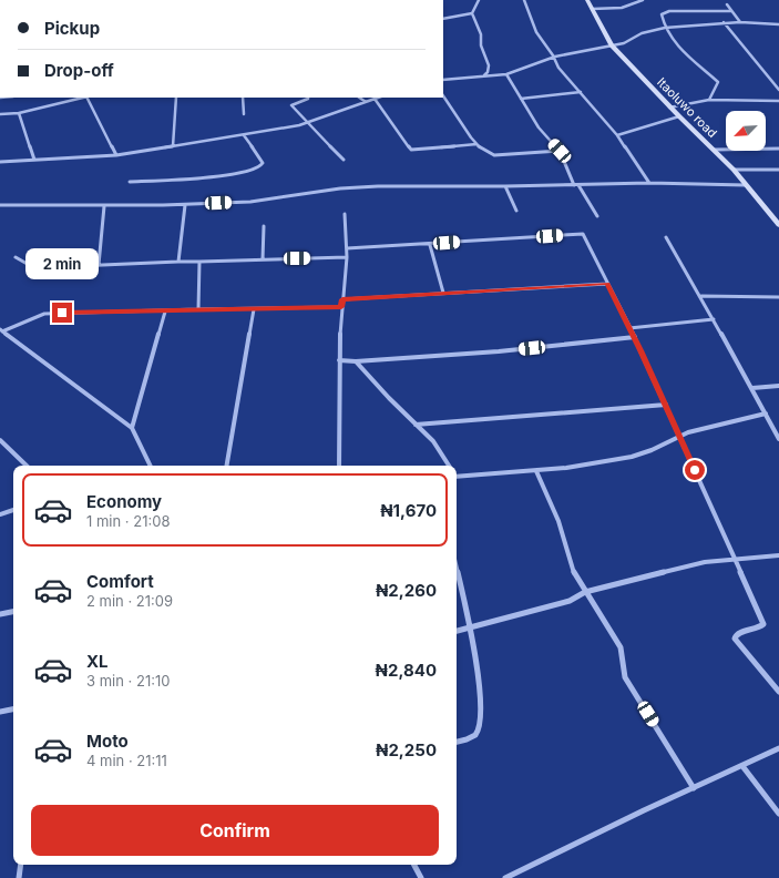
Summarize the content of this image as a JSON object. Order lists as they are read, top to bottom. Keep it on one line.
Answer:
{"streets":{"street":["Itaoluwo road"]},"north":"bottom left","page":{"banner":["Pickup","Drop-off"],"bubble":"2 min","list":[{"name":"Economy","note":"1 min · 21:08","value":"₦1,670"},{"name":"Comfort","note":"2 min · 21:09","value":"₦2,260"},{"name":"XL","note":"3 min · 21:10","value":"₦2,840"},{"name":"Moto","note":"4 min · 21:11","value":"₦2,250"}],"buttons":"Confirm"}}
